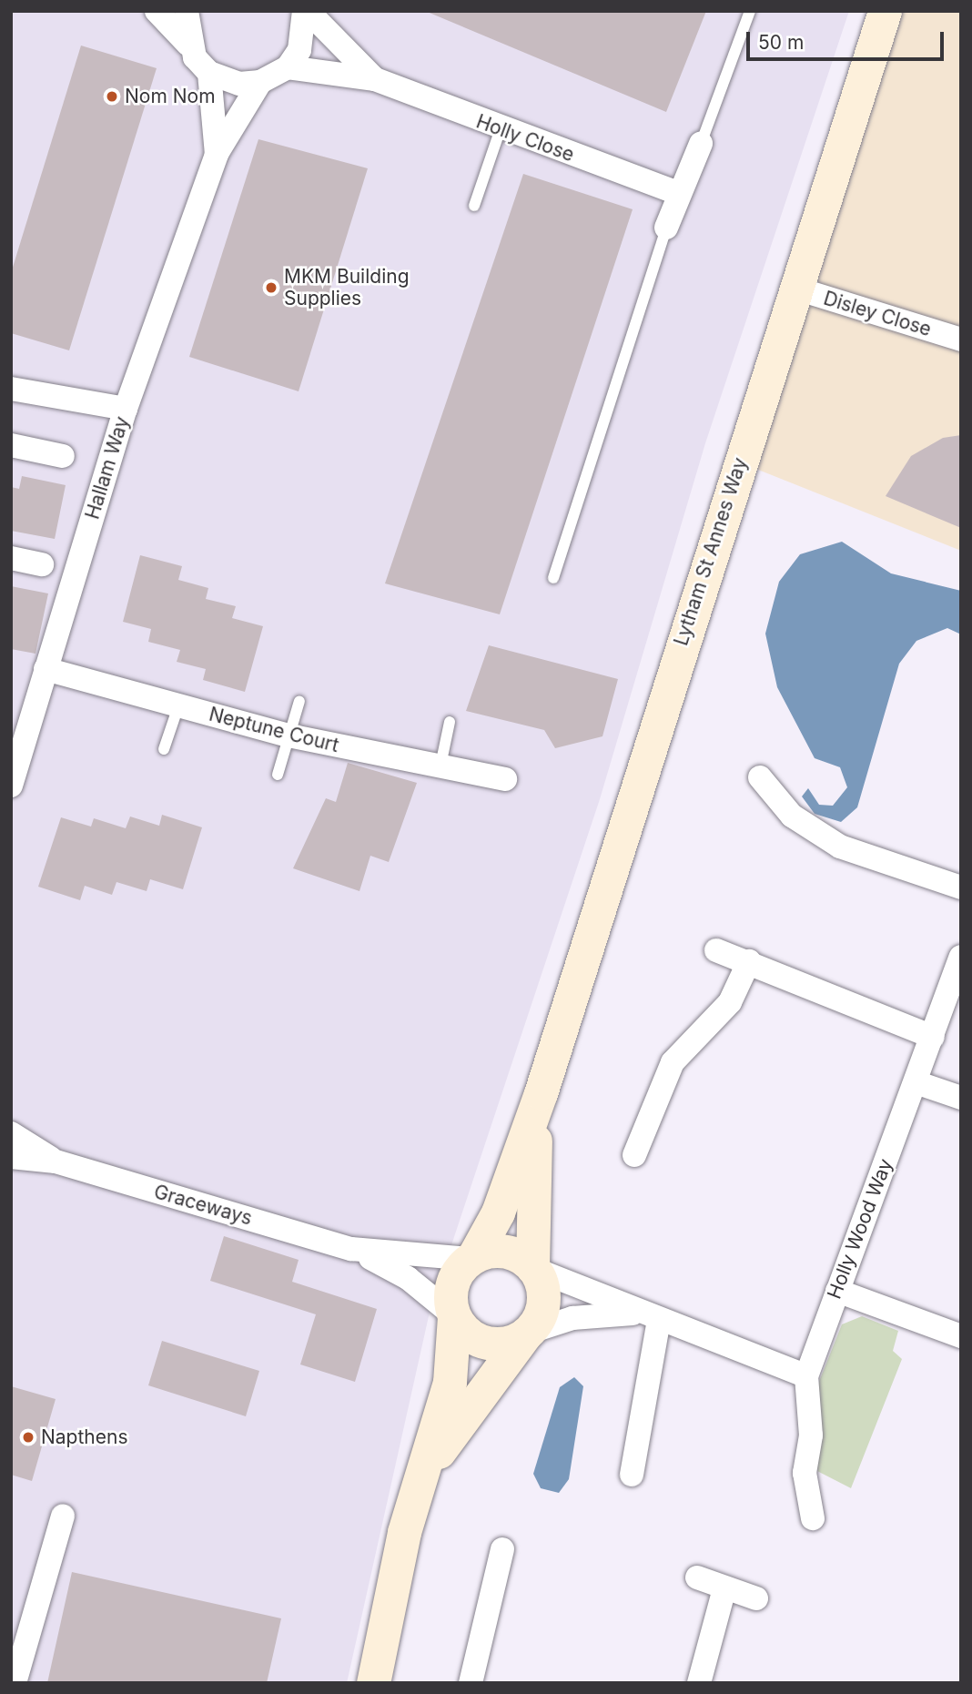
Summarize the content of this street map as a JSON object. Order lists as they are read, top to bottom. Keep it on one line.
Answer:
{"streets":{"main road":["Lytham St Annes Way"],"street":["Holly Close","Disley Close","Hallam Way","Neptune Court","Graceways","Holly Wood Way"]},"crossings":[["Disley Close","Lytham St Annes Way"],["Hallam Way","Neptune Court"],["Lytham St Annes Way","Graceways"]],"places":["Nom Nom","MKM Building Supplies","Napthens"],"scale_bar":"50 m"}
